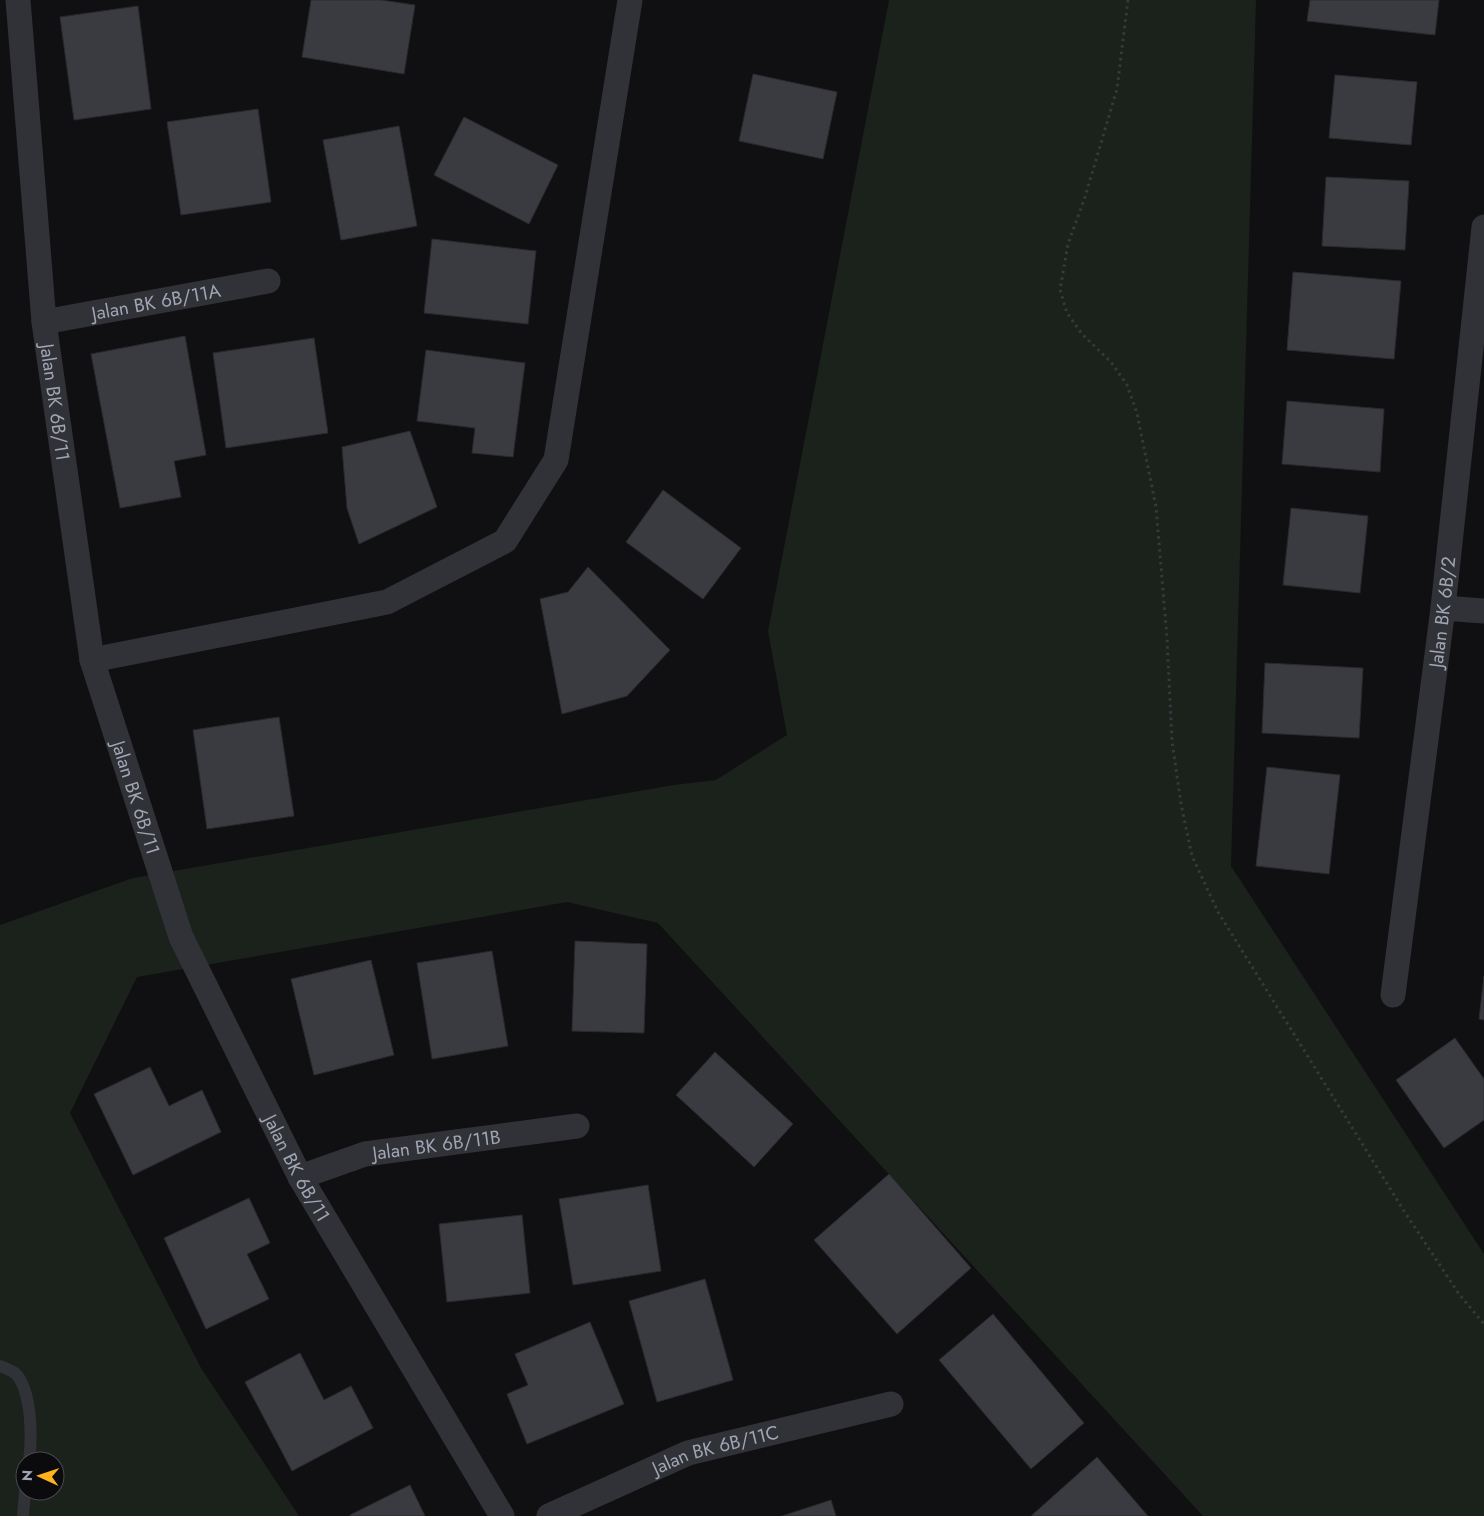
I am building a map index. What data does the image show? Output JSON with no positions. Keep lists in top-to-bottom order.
{
  "streets": {
    "street": [
      "Jalan BK 6B/11A",
      "Jalan BK 6B/11",
      "Jalan BK 6B/2",
      "Jalan BK 6B/11B",
      "Jalan BK 6B/11C"
    ]
  },
  "crossings": [
    ["Jalan BK 6B/11A", "Jalan BK 6B/11"],
    ["Jalan BK 6B/11", "Jalan BK 6B/11B"]
  ],
  "north": "left"
}
